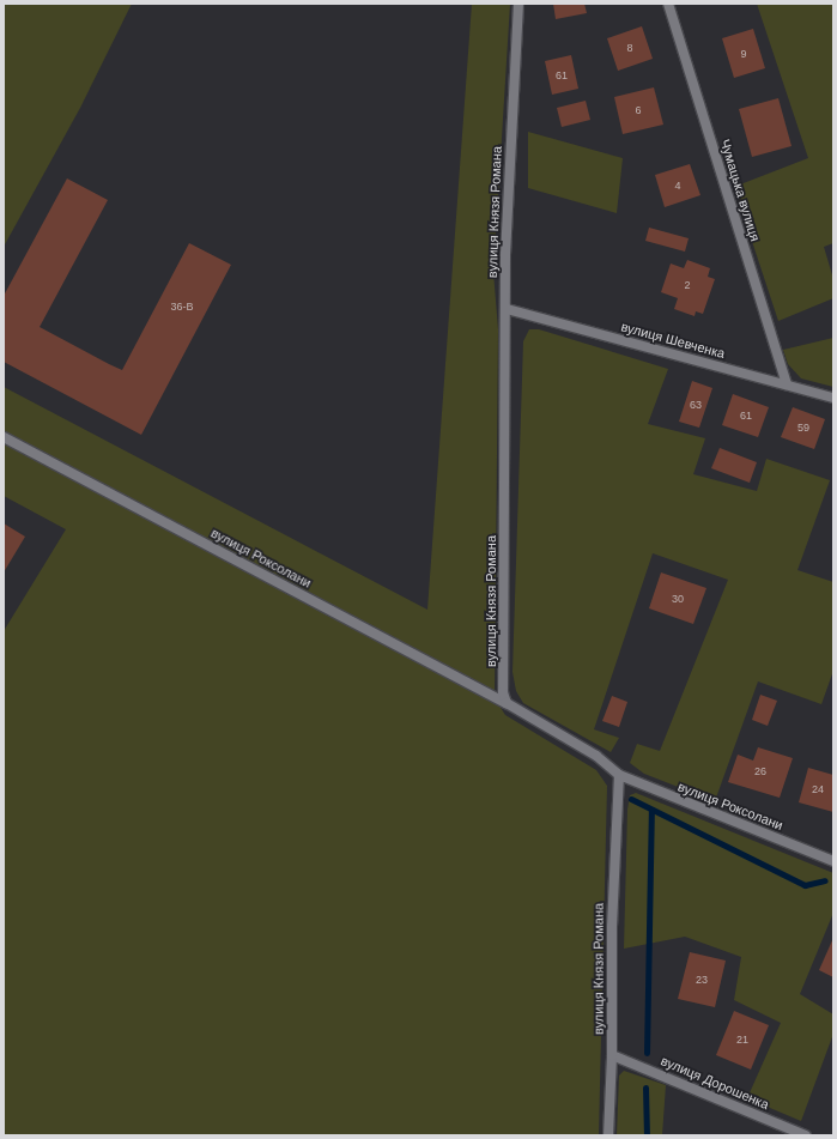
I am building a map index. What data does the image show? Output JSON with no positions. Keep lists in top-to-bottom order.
{
  "streets": {
    "street": [
      "Чумацька вулиця",
      "вулиця Князя Романа",
      "вулиця Шевченка",
      "вулиця Роксолани",
      "вулиця Дорошенка"
    ]
  },
  "crossings": [
    ["Чумацька вулиця", "вулиця Шевченка"],
    ["вулиця Князя Романа", "вулиця Шевченка"],
    ["вулиця Князя Романа", "вулиця Роксолани"],
    ["вулиця Князя Романа", "вулиця Дорошенка"]
  ],
  "house_numbers": [
    "8",
    "9",
    "61",
    "6",
    "4",
    "2",
    "36-В",
    "63",
    "61",
    "59",
    "30",
    "26",
    "24",
    "23",
    "21"
  ]
}
